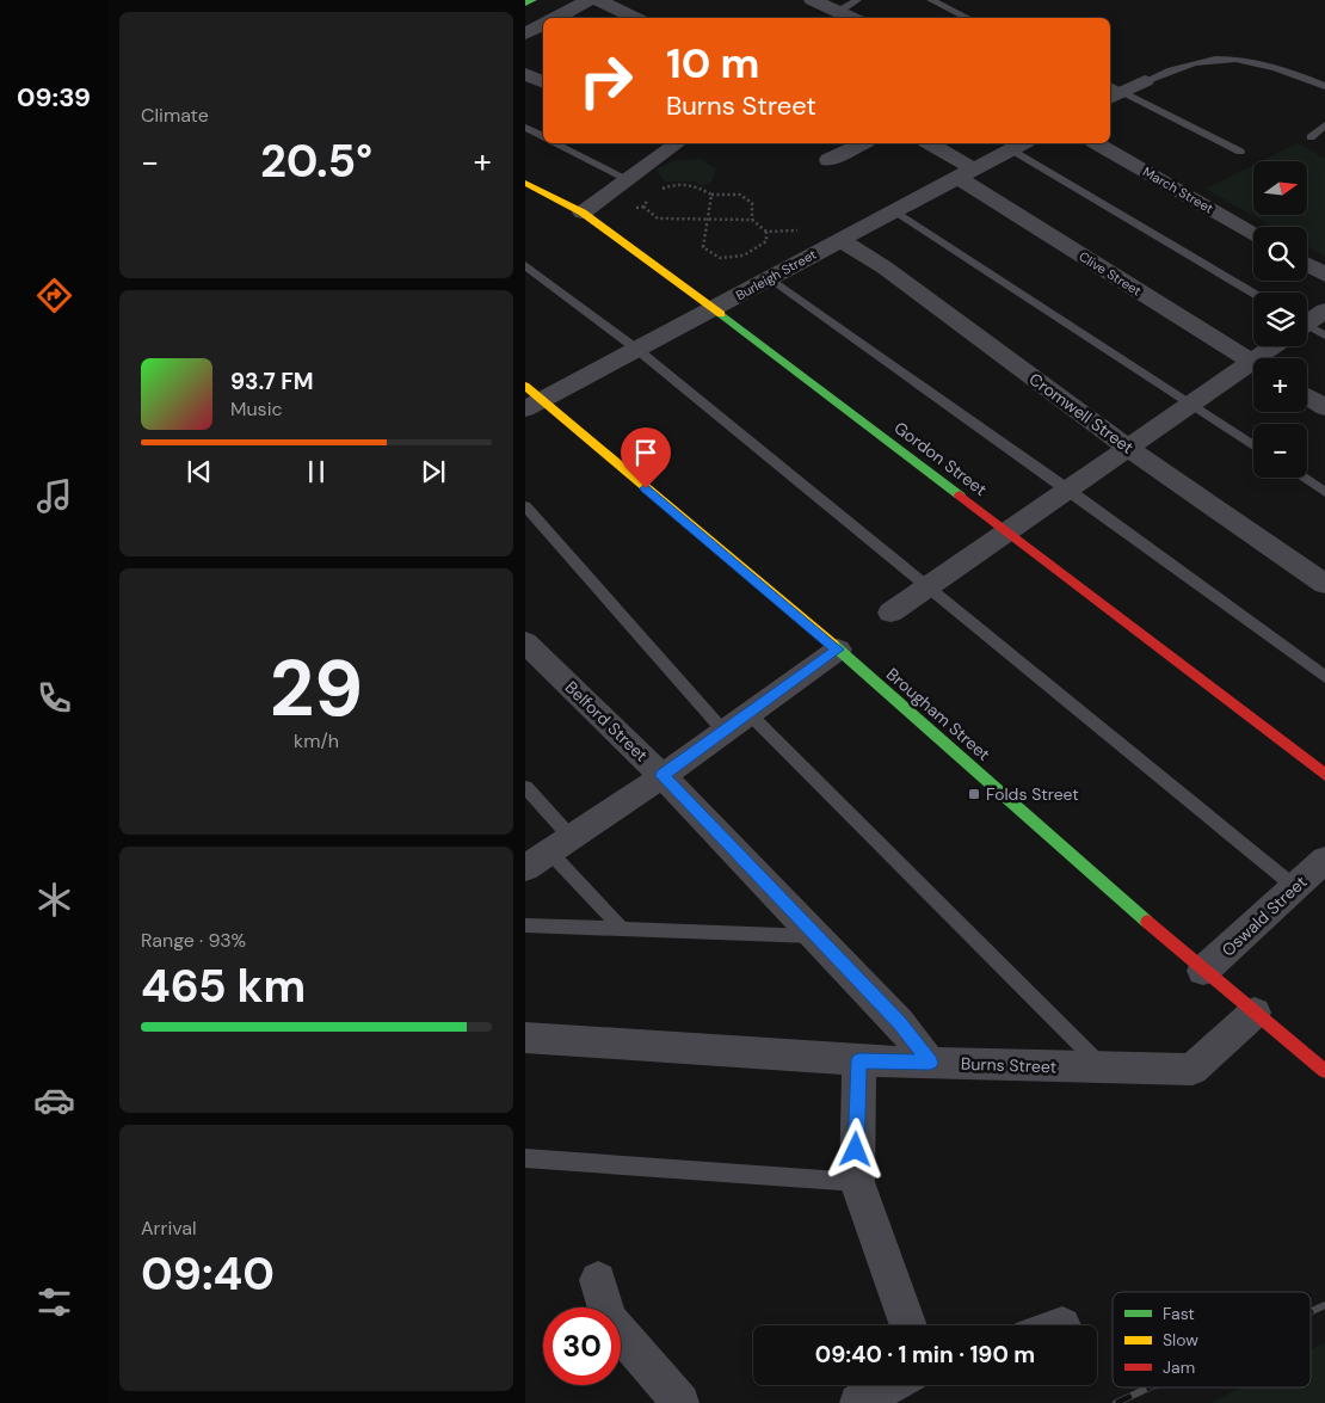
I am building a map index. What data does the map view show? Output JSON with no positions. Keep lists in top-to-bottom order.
{
  "streets": {
    "street": [
      "March Street",
      "Clive Street",
      "Burleigh Street",
      "Cromwell Street",
      "Gordon Street",
      "Brougham Street",
      "Belford Street",
      "Oswald Street",
      "Burns Street"
    ]
  },
  "crossings": [
    ["Clive Street", "Burleigh Street"],
    ["Burleigh Street", "Cromwell Street"],
    ["Burleigh Street", "Gordon Street"],
    ["Burleigh Street", "Brougham Street"],
    ["Brougham Street", "Oswald Street"],
    ["Brougham Street", "Burns Street"],
    ["Belford Street", "Burns Street"]
  ],
  "places": {
    "transit": ["Folds Street"]
  },
  "legend": ["Fast", "Slow", "Jam"],
  "north": "right",
  "page": {
    "tabs": "09:39",
    "tile": [
      "Climate",
      ["29", "km/h"],
      ["Range · 93%", "465 km"],
      ["Arrival", "09:40"]
    ],
    "turn": ["10 m", "Burns Street"],
    "heat": ["−", "20.5°", "+"],
    "map_buttons": ["+", "−"],
    "song": ["93.7 FM", "Music"],
    "limit": "30",
    "trip": "09:40 · 1 min · 190 m"
  }
}
